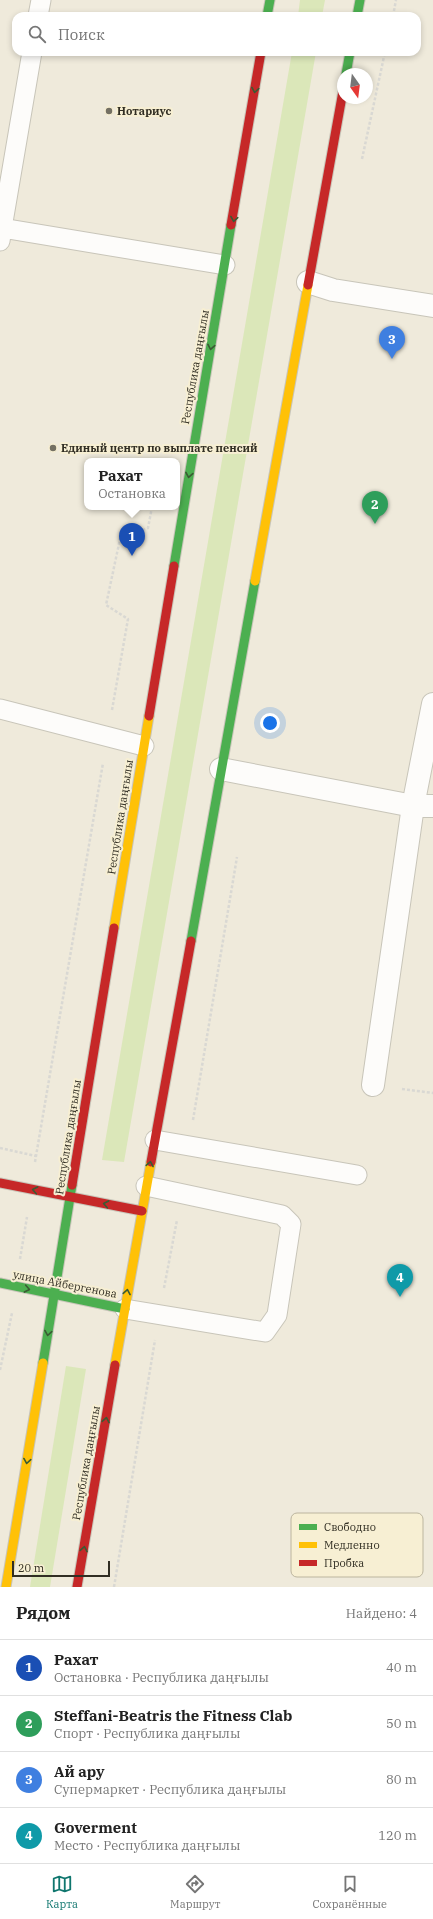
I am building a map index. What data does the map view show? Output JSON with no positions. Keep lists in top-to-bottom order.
{
  "streets": {
    "main road": ["Республика даңғылы", "улица Айбергенова"]
  },
  "crossings": [
    ["Республика даңғылы", "улица Айбергенова"]
  ],
  "one_way": ["улица Айбергенова"],
  "places": ["Нотариус", "Единый центр по выплате пенсий"],
  "legend": ["Свободно", "Медленно", "Пробка"],
  "scale_bar": "20 m",
  "north": "bottom",
  "page": {
    "search": "Поиск",
    "pins": [
      "3",
      "2",
      "1",
      "4"
    ],
    "popup": ["Рахат", "Остановка"],
    "scale": "20 m",
    "heading": ["Рядом", "Найдено: 4"],
    "list": [
      {
        "mark": "1",
        "name": "Рахат",
        "note": "Остановка · Республика даңғылы",
        "value": "40 m"
      },
      {
        "mark": "2",
        "name": "Steffani-Beatris the Fitness Clab",
        "note": "Спорт · Республика даңғылы",
        "value": "50 m"
      },
      {
        "mark": "3",
        "name": "Ай ару",
        "note": "Супермаркет · Республика даңғылы",
        "value": "80 m"
      },
      {
        "mark": "4",
        "name": "Goverment",
        "note": "Место · Республика даңғылы",
        "value": "120 m"
      }
    ],
    "nav": ["Карта", "Маршрут", "Сохранённые"]
  }
}
